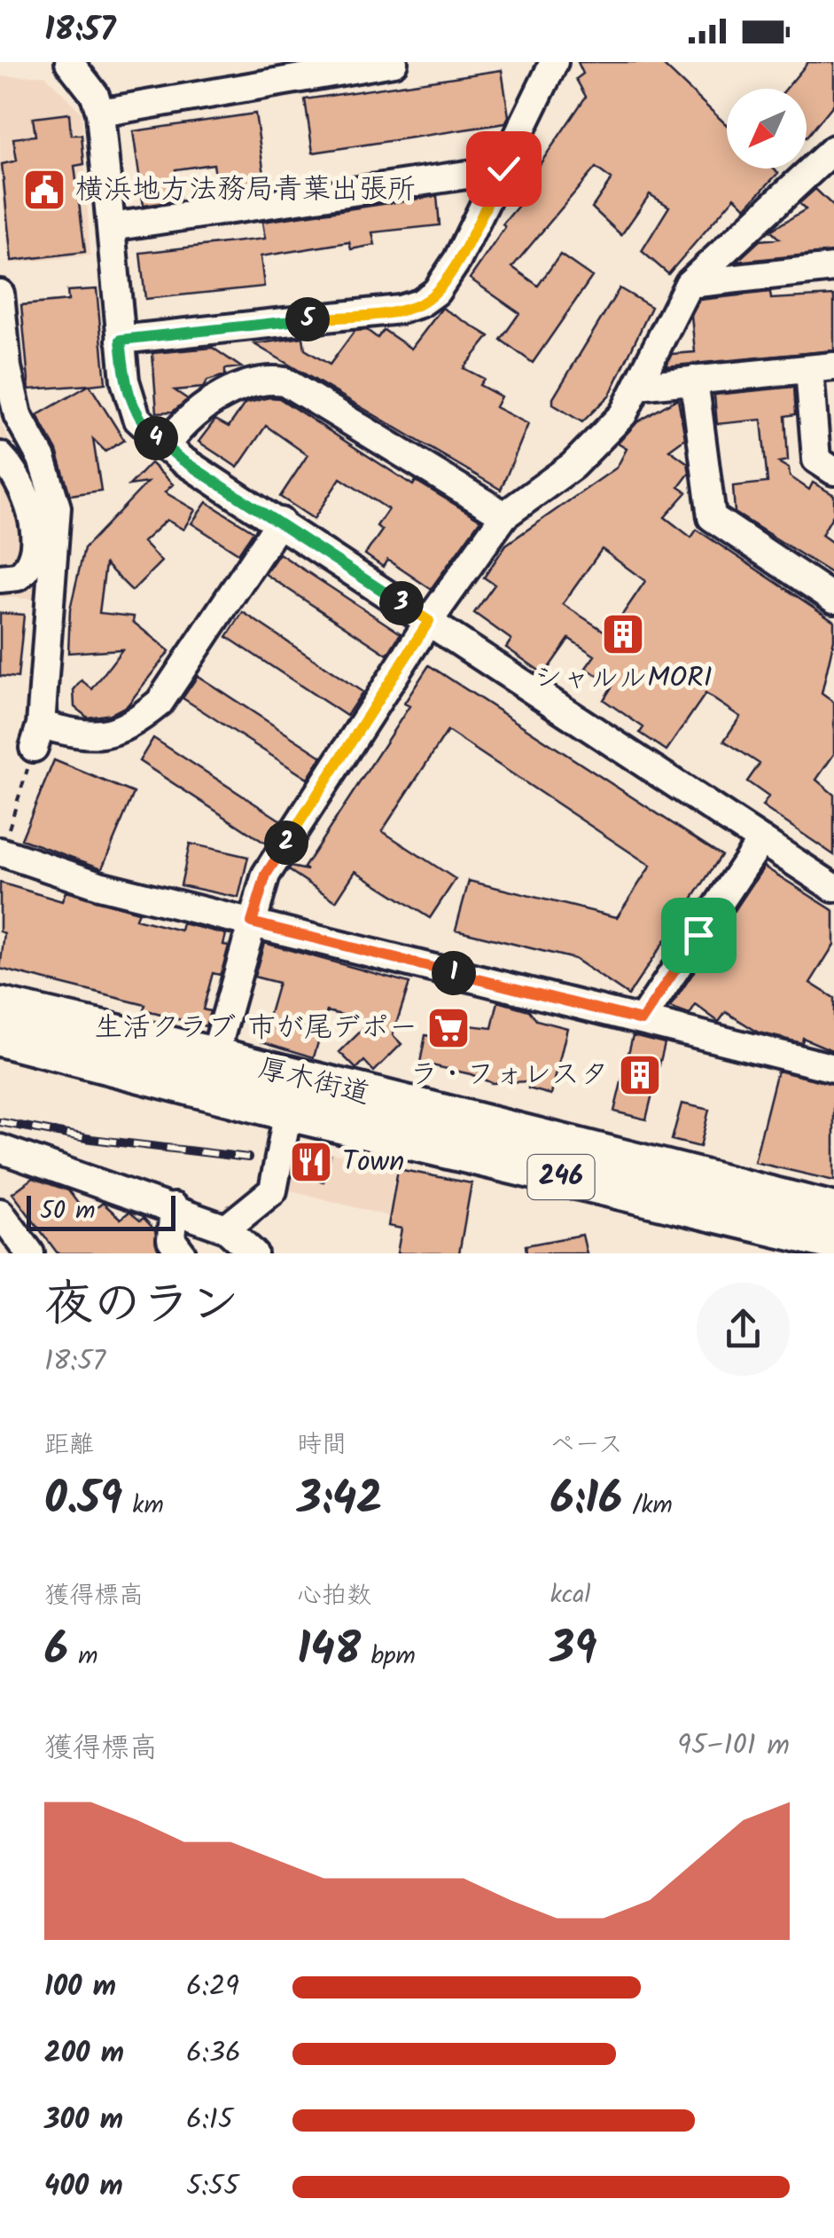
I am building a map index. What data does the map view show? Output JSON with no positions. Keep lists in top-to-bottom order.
{
  "streets": {
    "highway": ["厚木街道", "246"]
  },
  "places": {
    "public building": ["横浜地方法務局青葉出張所"],
    "building": ["シャルルMORI", "ラ・フォレスタ"],
    "supermarket": ["生活クラブ 市が尾デポー"],
    "restaurant": ["Town"]
  },
  "scale_bar": "50 m",
  "north": "bottom left",
  "page": {
    "status": "18:57",
    "pins": [
      "5",
      "4",
      "3",
      "2",
      "1"
    ],
    "scale": "50 m",
    "heading": ["夜のラン", "18:57"],
    "stats": [
      ["距離", "0.59 km"],
      ["時間", "3:42"],
      ["ペース", "6:16 /km"],
      ["獲得標高", "6 m"],
      ["心拍数", "148 bpm"],
      ["kcal", "39"]
    ],
    "chart": ["獲得標高", "95–101 m"],
    "list": [
      {
        "name": "100 m",
        "note": "6:29"
      },
      {
        "name": "200 m",
        "note": "6:36"
      },
      {
        "name": "300 m",
        "note": "6:15"
      },
      {
        "name": "400 m",
        "note": "5:55"
      }
    ]
  }
}
